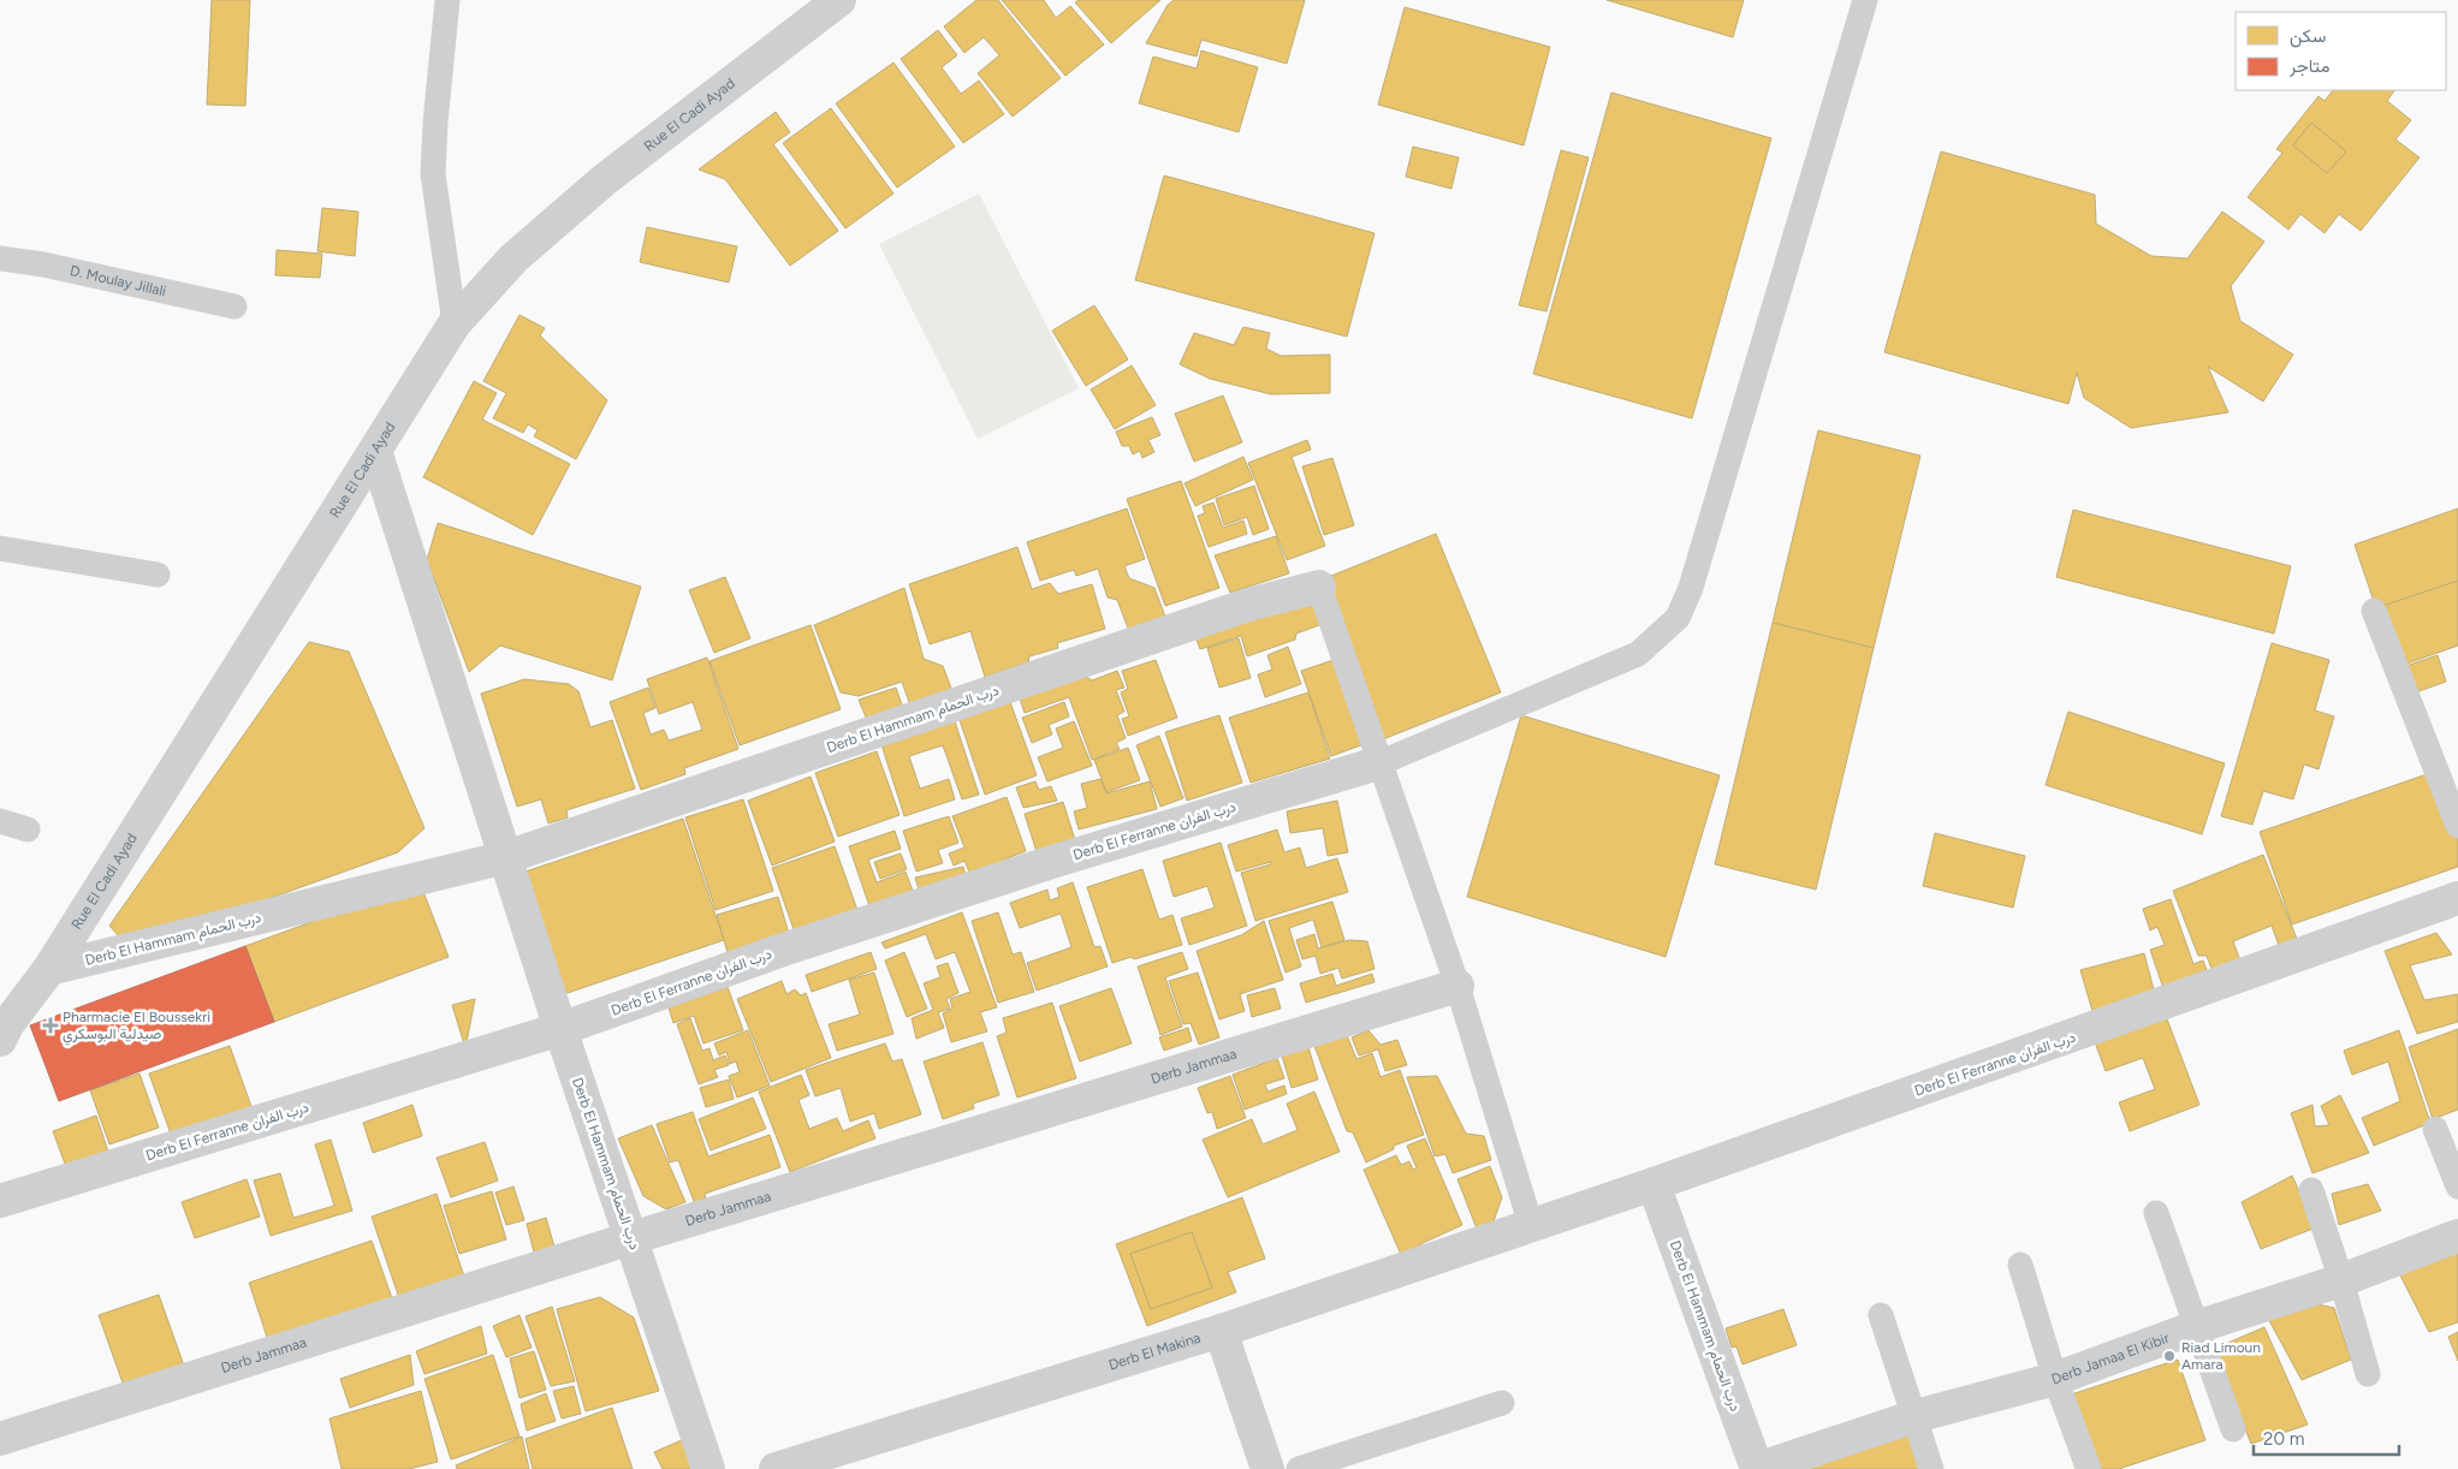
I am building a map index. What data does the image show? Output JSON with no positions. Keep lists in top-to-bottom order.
{
  "streets": {
    "street": [
      "Rue El Cadi Ayad",
      "Derb El Hammam درب الحمام",
      "Derb El Ferranne درب الفران",
      "Derb Jammaa",
      "Derb El Makina",
      "Derb Jamaa El Kibir"
    ],
    "lane": ["D. Moulay Jillali"]
  },
  "crossings": [
    ["Rue El Cadi Ayad", "Derb El Hammam درب الحمام"],
    ["Derb El Hammam درب الحمام", "Derb El Ferranne درب الفران"],
    ["Derb El Hammam درب الحمام", "Derb Jammaa"],
    ["Derb El Hammam درب الحمام", "Derb Jamaa El Kibir"],
    ["Derb El Ferranne درب الفران", "Derb El Makina"]
  ],
  "places": {
    "health": ["Pharmacie El Boussekri صيدلية البوسكري"],
    "other": ["Riad Limoun Amara"]
  },
  "legend": ["سكن", "متاجر"],
  "scale_bar": "20 m"
}
